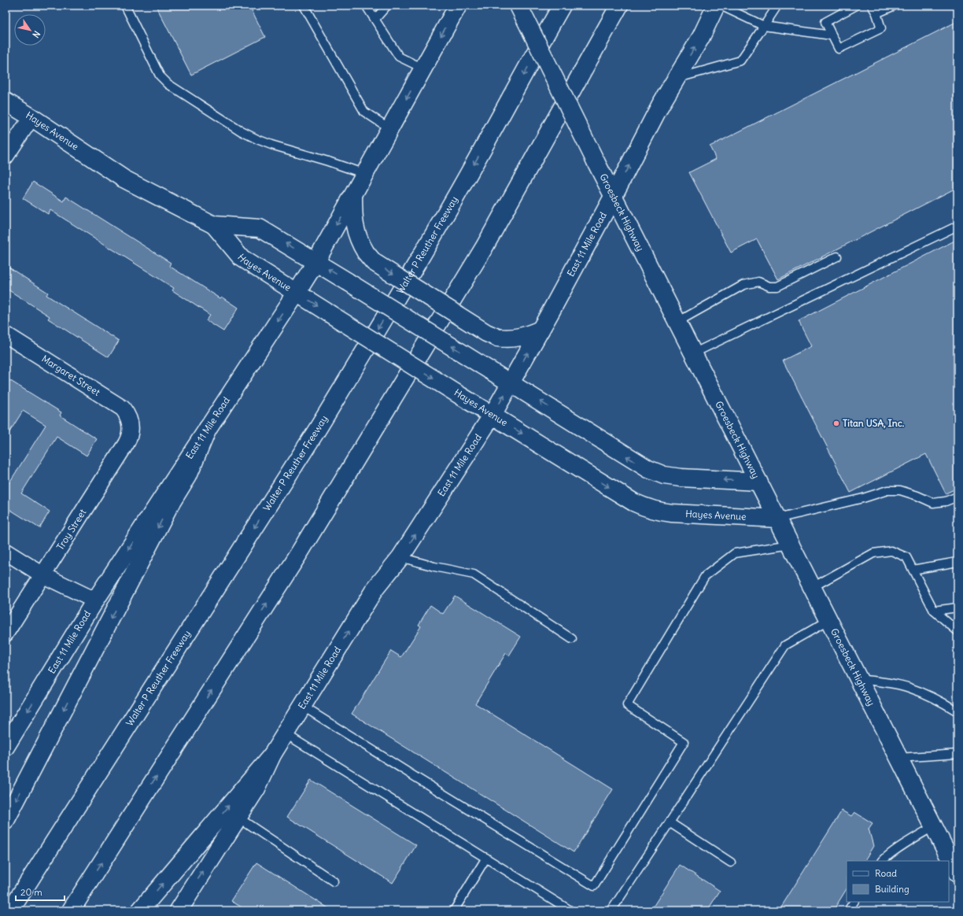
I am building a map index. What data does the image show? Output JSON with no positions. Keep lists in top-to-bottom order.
{
  "streets": {
    "main road": [
      "Hayes Avenue",
      "Groesbeck Highway",
      "East 11 Mile Road",
      "Walter P Reuther Freeway"
    ],
    "street": ["Margaret Street", "Troy Street"]
  },
  "crossings": [
    ["Hayes Avenue", "Groesbeck Highway"],
    ["Hayes Avenue", "East 11 Mile Road"],
    ["Groesbeck Highway", "East 11 Mile Road"],
    ["Margaret Street", "Troy Street"]
  ],
  "places": ["Titan USA, Inc."],
  "legend": ["Road", "Building"],
  "scale_bar": "20 m",
  "north": "bottom right"
}
